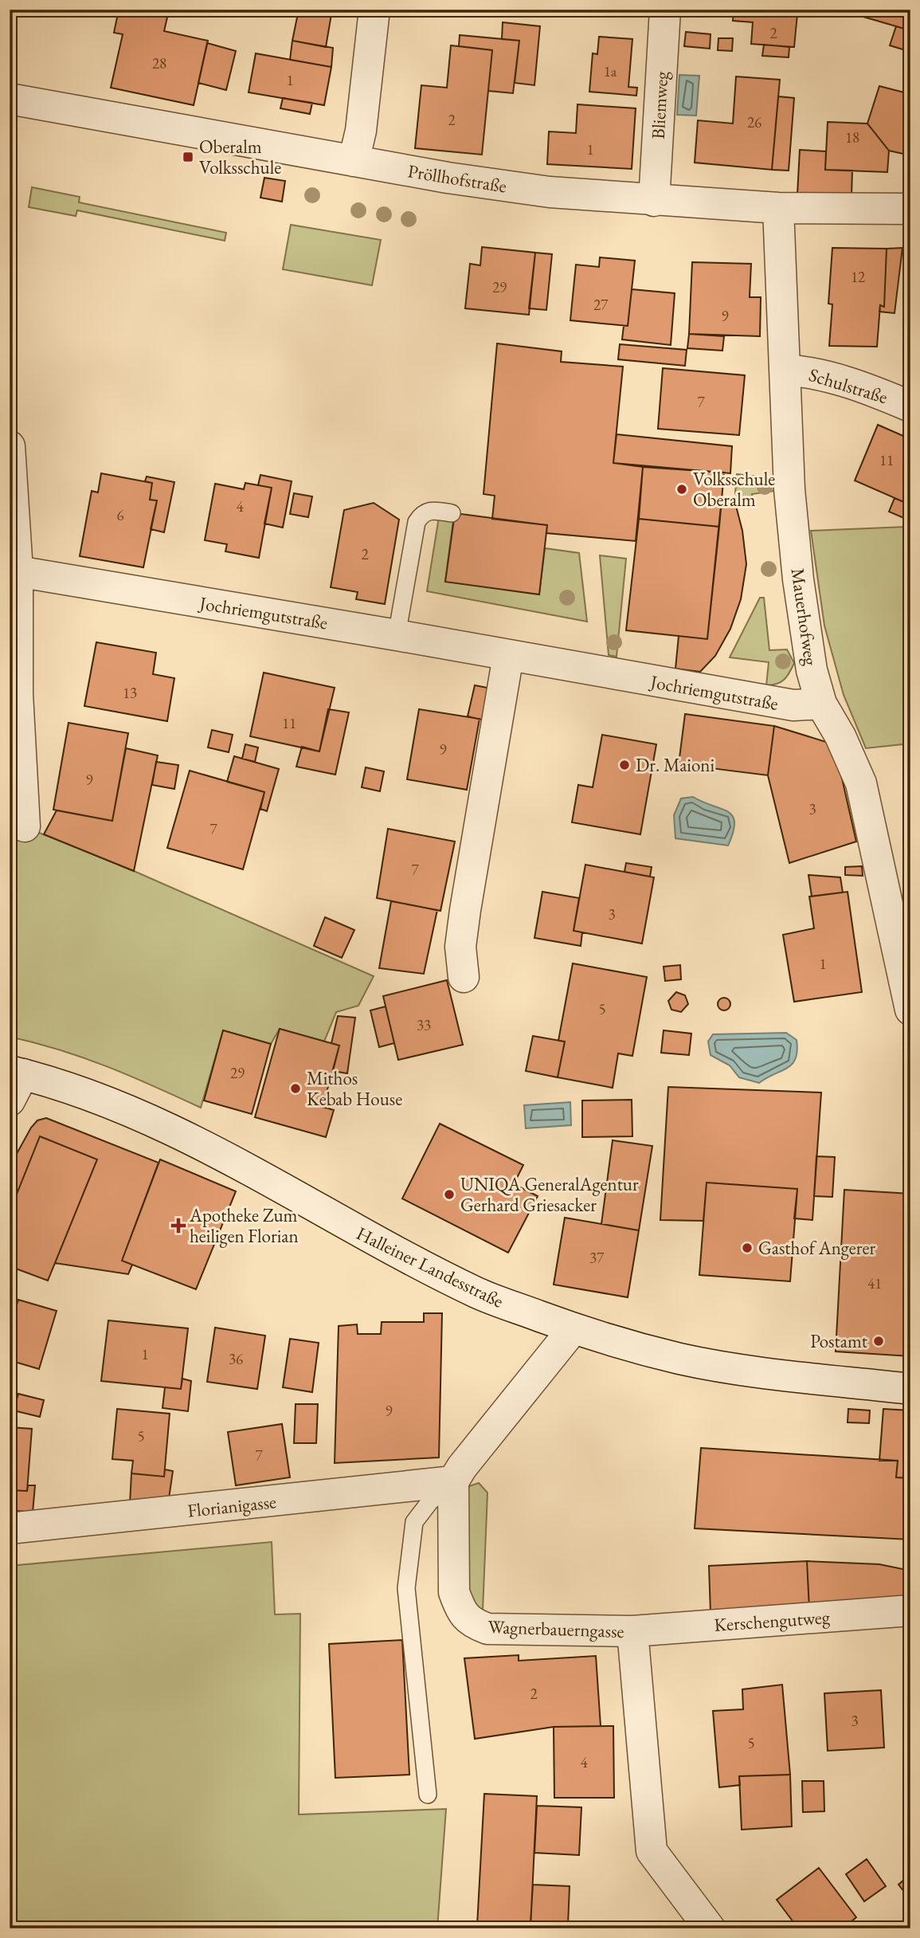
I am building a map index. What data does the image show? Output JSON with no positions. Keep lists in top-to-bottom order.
{
  "streets": {
    "street": [
      "Bliemweg",
      "Pröllhofstraße",
      "Schulstraße",
      "Jochriemgutstraße",
      "Mauerhofweg",
      "Halleiner Landesstraße",
      "Florianigasse",
      "Kerschengutweg",
      "Wagnerbauerngasse"
    ]
  },
  "crossings": [
    ["Bliemweg", "Pröllhofstraße"],
    ["Pröllhofstraße", "Mauerhofweg"],
    ["Schulstraße", "Mauerhofweg"],
    ["Jochriemgutstraße", "Mauerhofweg"],
    ["Florianigasse", "Wagnerbauerngasse"],
    ["Kerschengutweg", "Wagnerbauerngasse"]
  ],
  "places": {
    "transit": ["Oberalm Volksschule"],
    "other": [
      "Volksschule Oberalm",
      "Dr. Maioni",
      "Mithos Kebab House",
      "UNIQA GeneralAgentur Gerhard Griesacker",
      "Gasthof Angerer",
      "Postamt"
    ],
    "health": ["Apotheke Zum heiligen Florian"]
  },
  "house_numbers": [
    "2",
    "28",
    "1a",
    "1",
    "2",
    "26",
    "18",
    "1",
    "12",
    "29",
    "27",
    "9",
    "7",
    "11",
    "4",
    "6",
    "2",
    "13",
    "11",
    "9",
    "9",
    "3",
    "7",
    "7",
    "3",
    "1",
    "5",
    "33",
    "29",
    "37",
    "41",
    "1",
    "36",
    "9",
    "5",
    "7",
    "2",
    "3",
    "5",
    "4"
  ]
}
